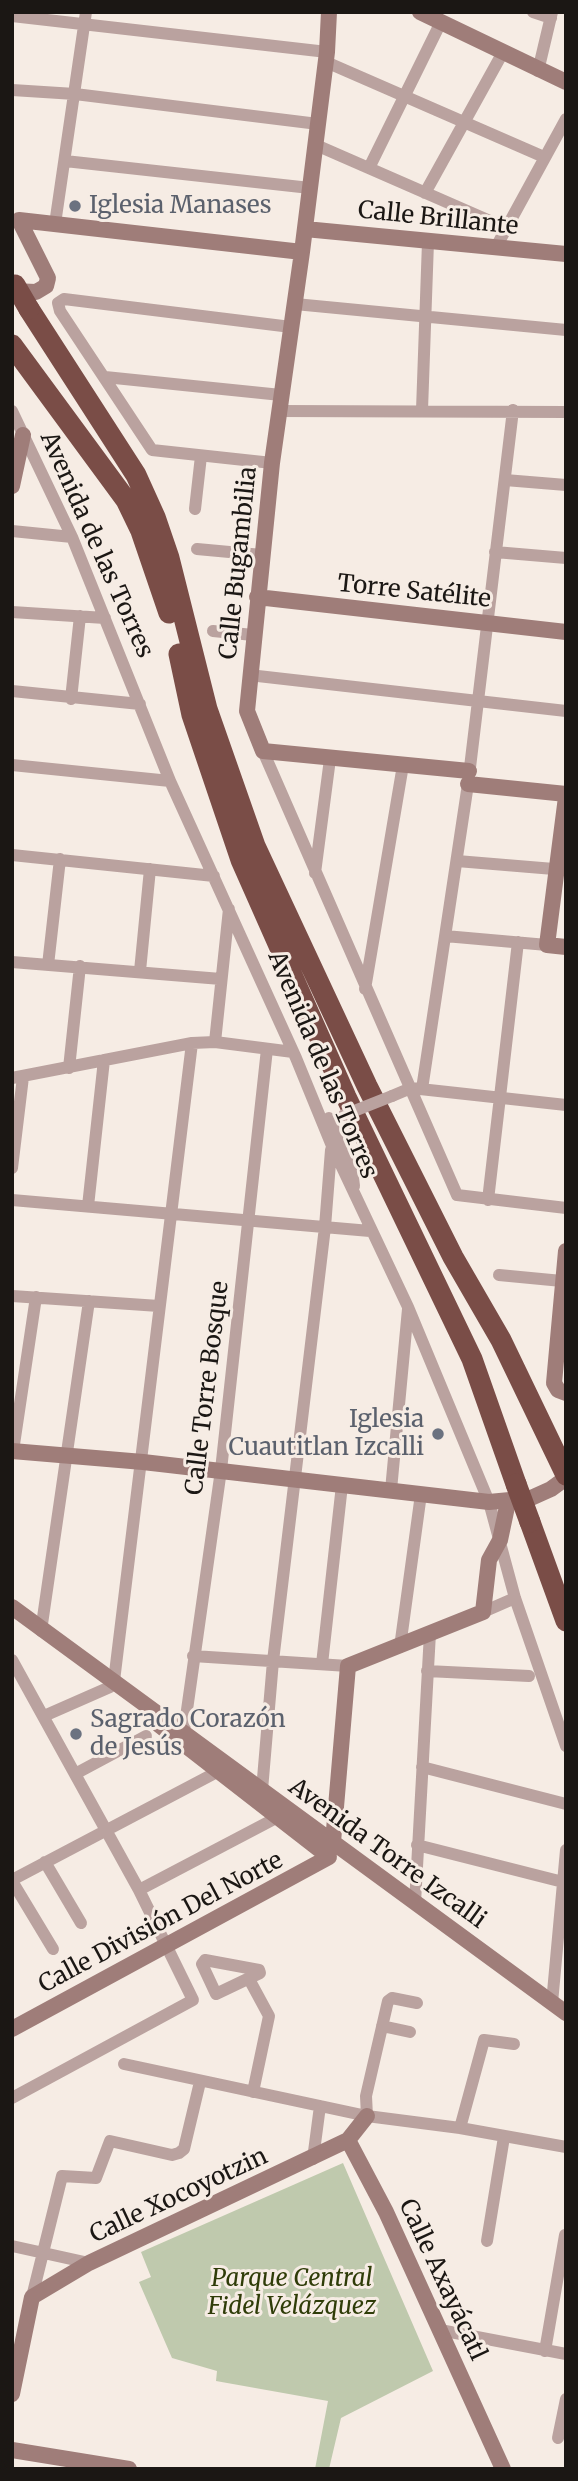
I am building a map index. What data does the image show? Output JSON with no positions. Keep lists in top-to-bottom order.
{
  "streets": {
    "street": [
      "Calle Brillante",
      "Avenida de las Torres",
      "Calle Bugambilia",
      "Torre Satélite",
      "Calle Torre Bosque",
      "Avenida Torre Izcalli",
      "Calle División Del Norte",
      "Calle Xocoyotzin",
      "Calle Axayácatl"
    ]
  },
  "crossings": [
    ["Calle Brillante", "Calle Bugambilia"],
    ["Calle Bugambilia", "Torre Satélite"],
    ["Calle Torre Bosque", "Avenida Torre Izcalli"],
    ["Avenida Torre Izcalli", "Calle División Del Norte"],
    ["Calle Xocoyotzin", "Calle Axayácatl"]
  ],
  "parks": ["Parque Central Fidel Velázquez"],
  "places": ["Iglesia Manases", "Iglesia Cuautitlan Izcalli", "Sagrado Corazón de Jesús"]
}
